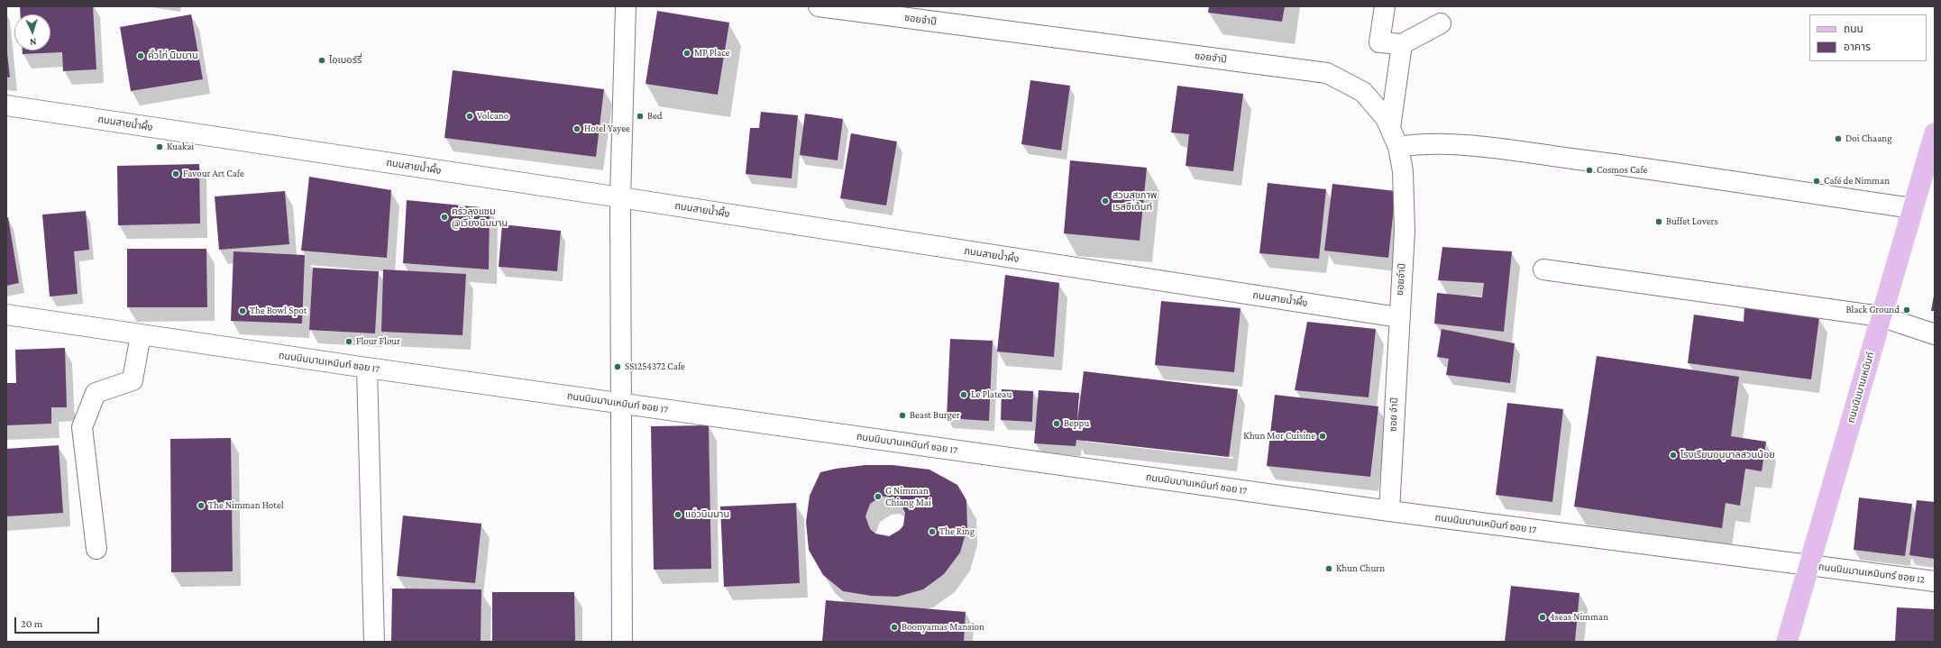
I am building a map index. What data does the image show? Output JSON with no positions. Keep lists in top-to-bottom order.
{
  "streets": {
    "main road": ["ถนนนิมมานเหมินท์"],
    "street": [
      "ซอยจำปี",
      "ถนนสายน้ำผึ้ง",
      "ถนนนิมมานเหมินท์ ซอย 17",
      "ซอย จำปี",
      "ถนนนิมมานเหมินทร์ ซอย 12"
    ]
  },
  "crossings": [
    ["ซอยจำปี", "ถนนสายน้ำผึ้ง"],
    ["ซอยจำปี", "ซอย จำปี"],
    ["ถนนสายน้ำผึ้ง", "ซอย จำปี"],
    ["ถนนนิมมานเหมินท์ ซอย 17", "ถนนนิมมานเหมินท์"],
    ["ถนนนิมมานเหมินท์ ซอย 17", "ซอย จำปี"],
    ["ถนนนิมมานเหมินท์ ซอย 17", "ถนนนิมมานเหมินทร์ ซอย 12"],
    ["ถนนนิมมานเหมินท์", "ถนนนิมมานเหมินทร์ ซอย 12"]
  ],
  "places": [
    "MP Place",
    "คั่วไก่ นิมมาน",
    "ไอเบอร์รี่",
    "Volcano",
    "Bed",
    "Hotel Yayee",
    "Doi Chaang",
    "Kuakai",
    "Cosmos Cafe",
    "Favour Art Cafe",
    "Café de Nimman",
    "สวนสุขภาพ เรสซิเด้นท์",
    "ครัวลุงแซม @เวียงนิมมาน",
    "Buffet Lovers",
    "Black Ground",
    "The Bowl Spot",
    "Flour Flour",
    "SS1254372 Cafe",
    "Le Plateau",
    "Beast Burger",
    "Beppu",
    "Khun Mor Cuisine",
    "โรงเรียนอนุบาลสวนน้อย",
    "G Nimman Chiang Mai",
    "The Nimman Hotel",
    "แอ่วนิมมาน",
    "The Ring",
    "Khun Churn",
    "4seas Nimman",
    "Boonyamas Mansion"
  ],
  "legend": ["ถนน", "อาคาร"],
  "scale_bar": "20 m",
  "north": "bottom"
}
